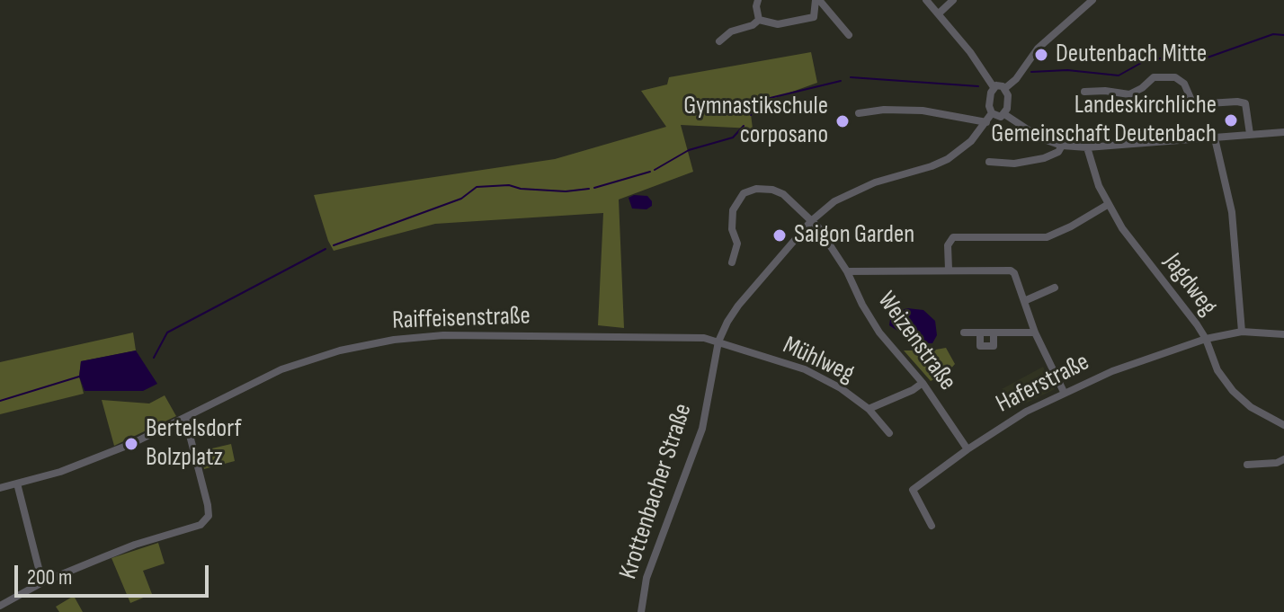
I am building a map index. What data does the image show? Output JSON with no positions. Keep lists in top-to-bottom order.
{
  "streets": {
    "street": [
      "Jagdweg",
      "Raiffeisenstraße",
      "Weizenstraße",
      "Mühlweg",
      "Haferstraße",
      "Krottenbacher Straße"
    ]
  },
  "crossings": [
    ["Jagdweg", "Haferstraße"],
    ["Raiffeisenstraße", "Mühlweg"],
    ["Raiffeisenstraße", "Krottenbacher Straße"],
    ["Weizenstraße", "Haferstraße"],
    ["Weizenstraße", "Krottenbacher Straße"],
    ["Mühlweg", "Krottenbacher Straße"]
  ],
  "places": [
    "Deutenbach Mitte",
    "Landeskirchliche Gemeinschaft Deutenbach",
    "Gymnastikschule corposano",
    "Saigon Garden",
    "Bertelsdorf Bolzplatz"
  ],
  "scale_bar": "200 m"
}
